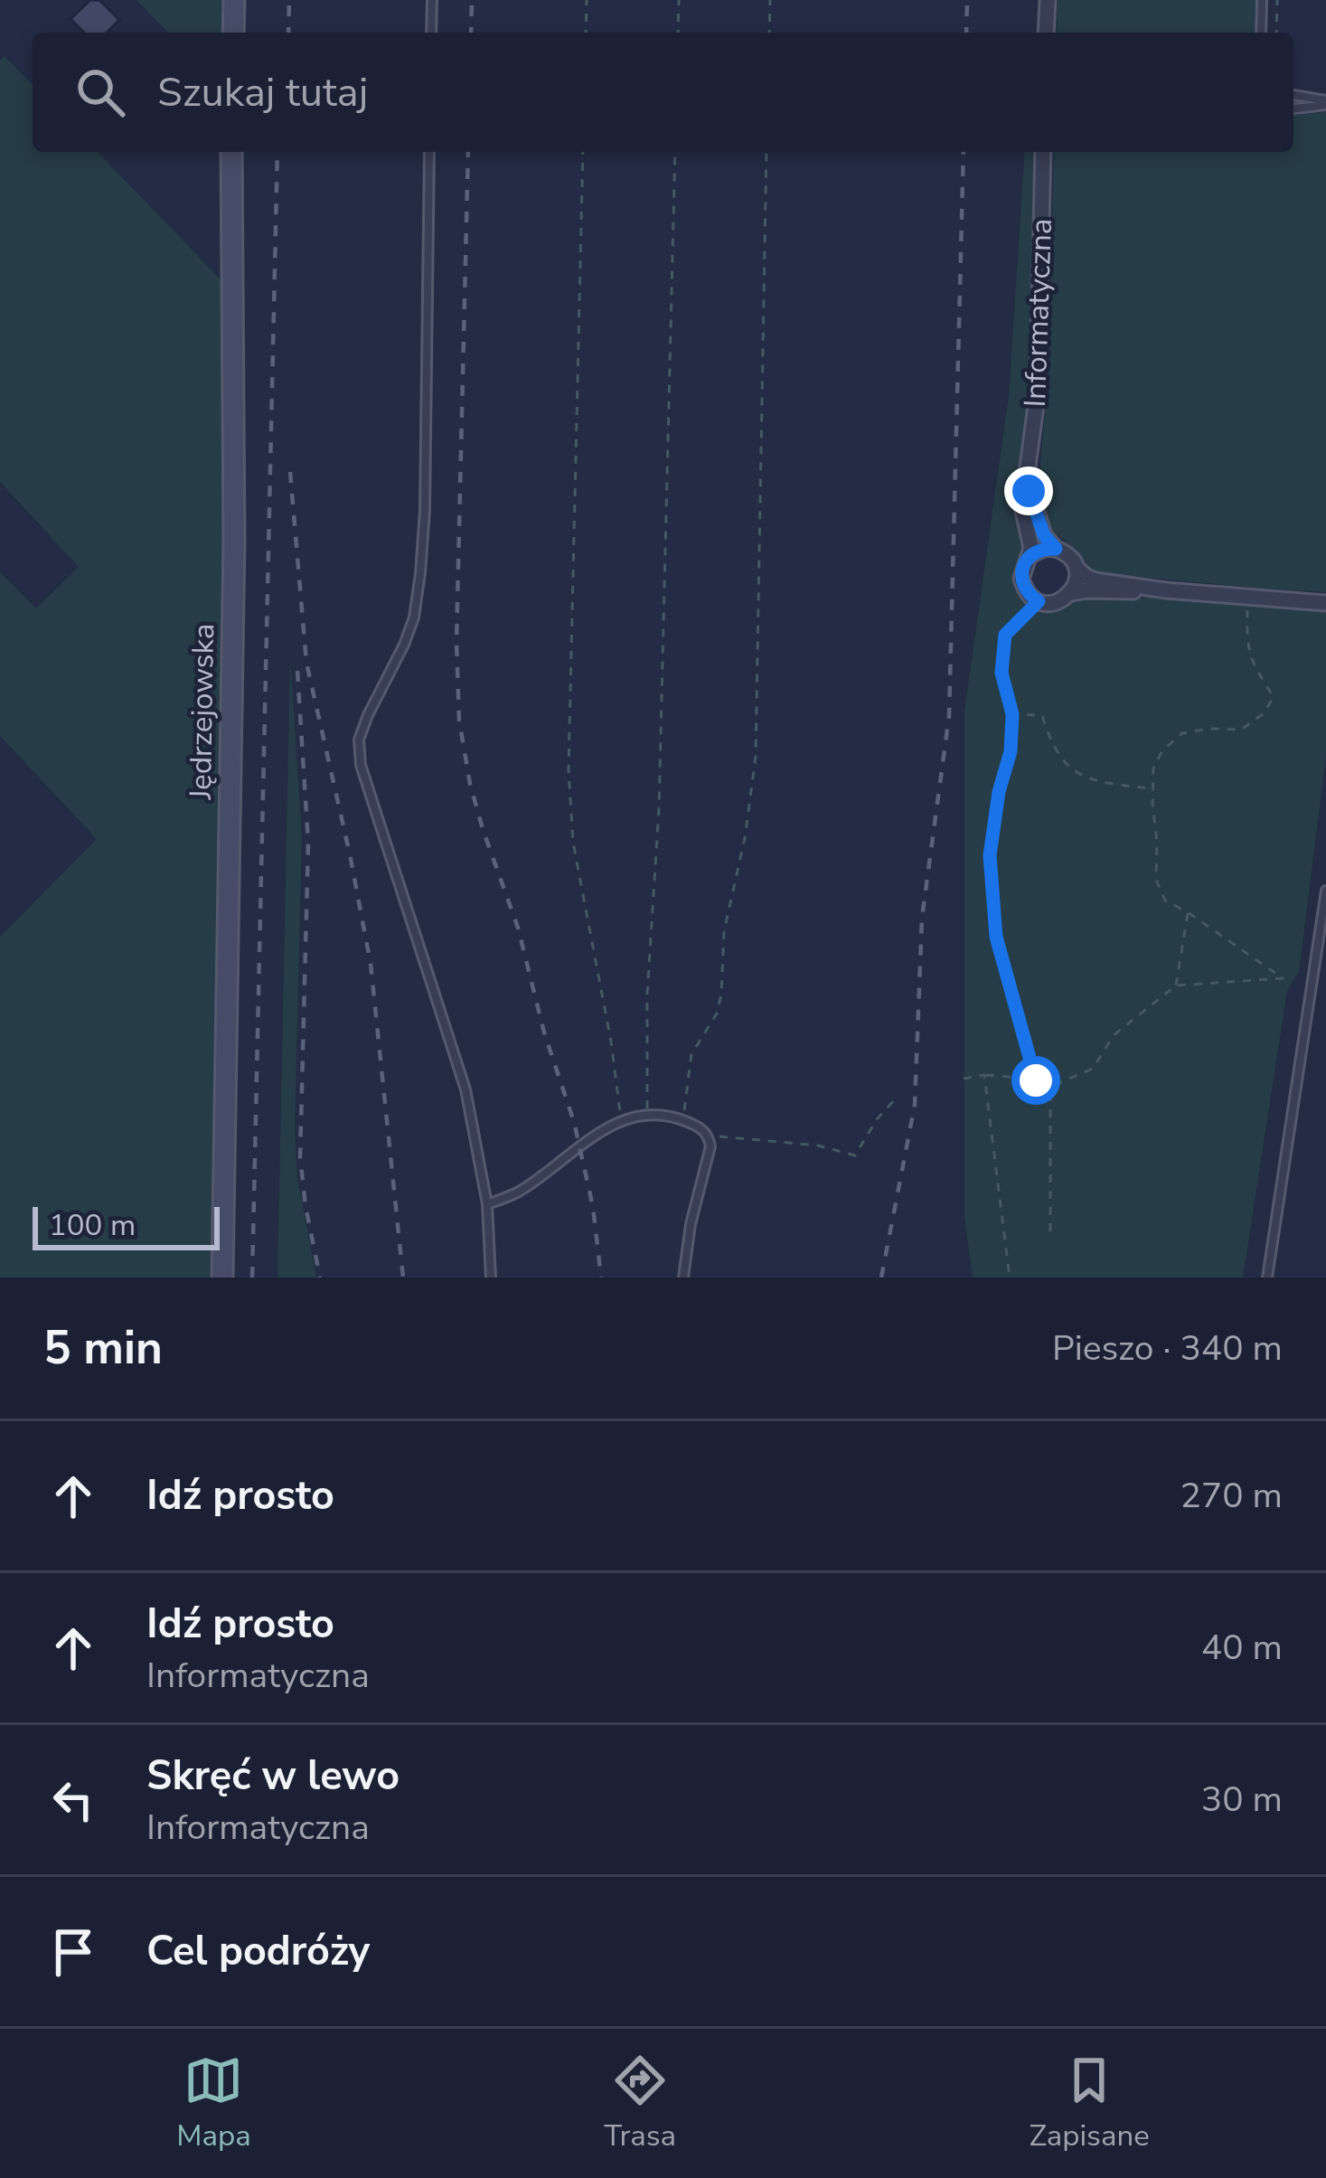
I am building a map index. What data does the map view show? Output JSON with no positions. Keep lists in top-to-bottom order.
{
  "streets": {
    "street": ["Informatyczna", "Jędrzejowska"]
  },
  "scale_bar": "100 m",
  "page": {
    "search": "Szukaj tutaj",
    "scale": "100 m",
    "heading": ["5 min", "Pieszo · 340 m"],
    "list": [
      ["Idź prosto", "270 m"],
      ["Idź prosto", "Informatyczna", "40 m"],
      ["Skręć w lewo", "Informatyczna", "30 m"],
      "Cel podróży"
    ],
    "nav": ["Mapa", "Trasa", "Zapisane"]
  }
}
